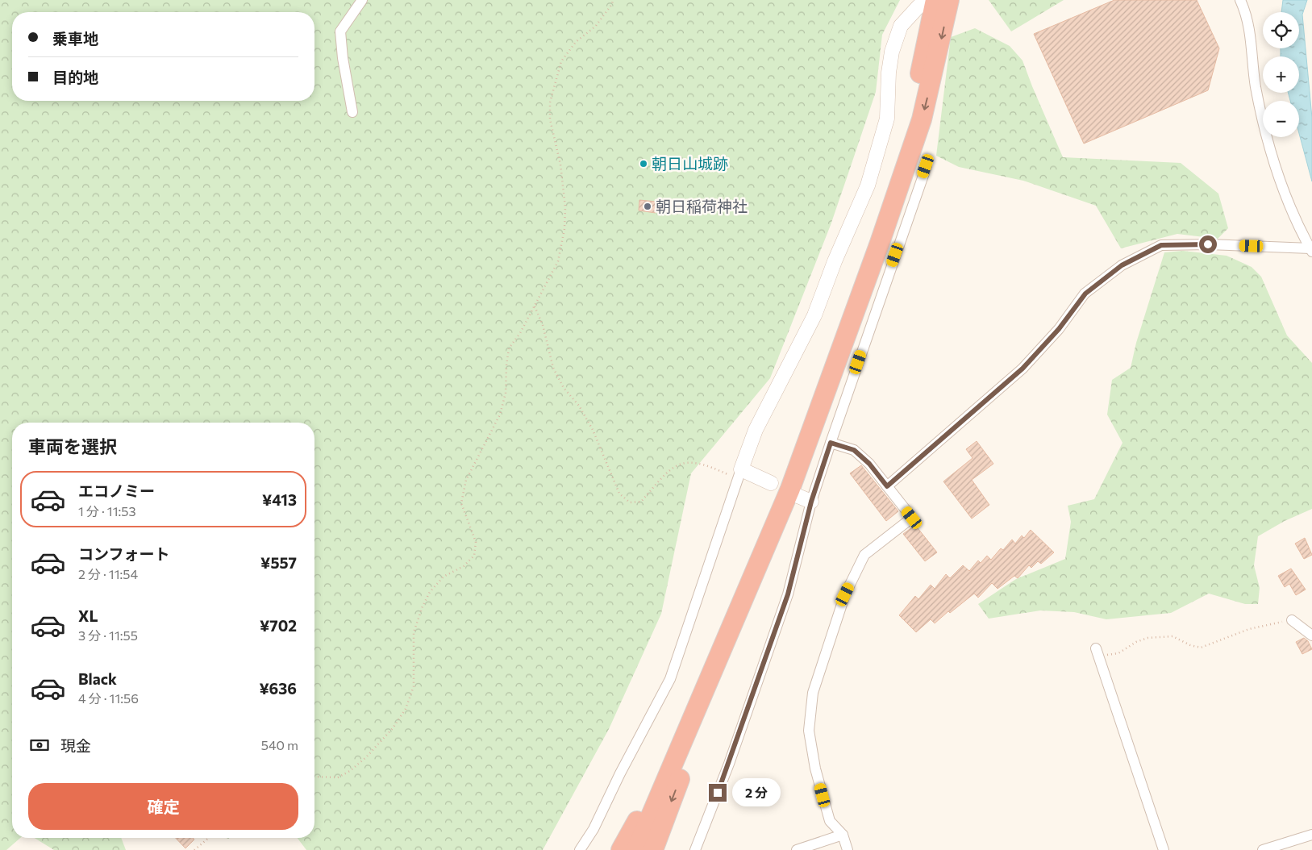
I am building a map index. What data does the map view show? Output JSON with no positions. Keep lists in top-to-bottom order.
{
  "places": ["朝日山城跡", "朝日稲荷神社"],
  "page": {
    "map_buttons": ["+", "−"],
    "banner": ["乗車地", "目的地"],
    "heading": "車両を選択",
    "list": [
      {
        "name": "エコノミー",
        "note": "1 分 · 11:53",
        "value": "¥413"
      },
      {
        "name": "コンフォート",
        "note": "2 分 · 11:54",
        "value": "¥557"
      },
      {
        "name": "XL",
        "note": "3 分 · 11:55",
        "value": "¥702"
      },
      {
        "name": "Black",
        "note": "4 分 · 11:56",
        "value": "¥636"
      }
    ],
    "pay": ["現金", "540 m"],
    "buttons": "確定",
    "bubble": "2 分"
  }
}
